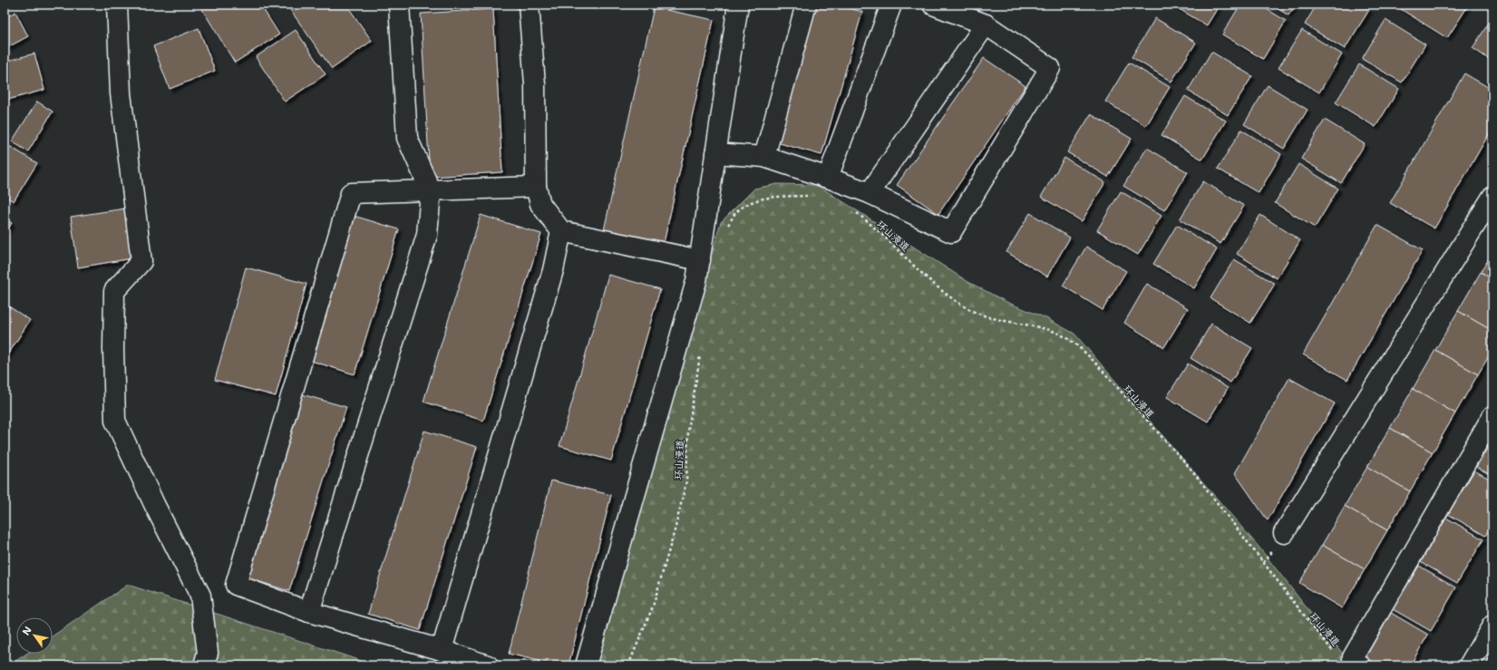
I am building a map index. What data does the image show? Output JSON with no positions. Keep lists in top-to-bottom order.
{
  "streets": {
    "path": ["环山漫道"]
  },
  "north": "top left"
}
